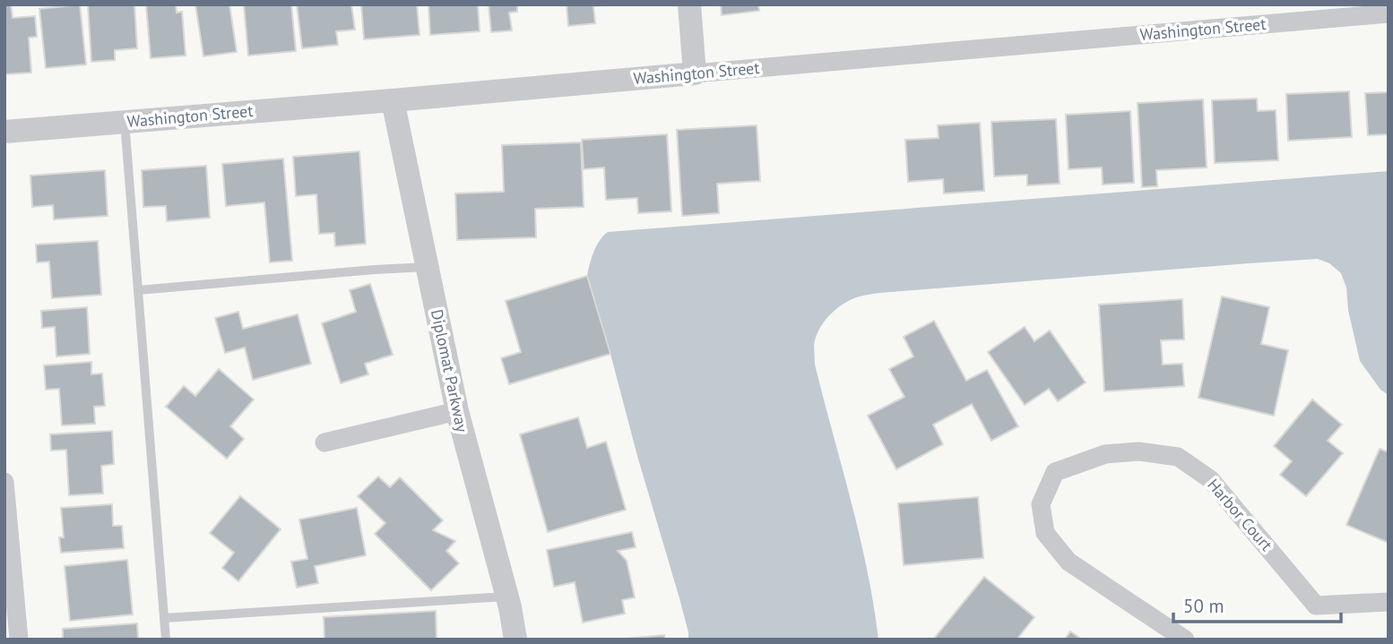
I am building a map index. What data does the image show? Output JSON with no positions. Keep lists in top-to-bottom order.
{
  "streets": {
    "street": ["Washington Street", "Diplomat Parkway", "Harbor Court"]
  },
  "crossings": [
    ["Washington Street", "Diplomat Parkway"]
  ],
  "scale_bar": "50 m"
}
